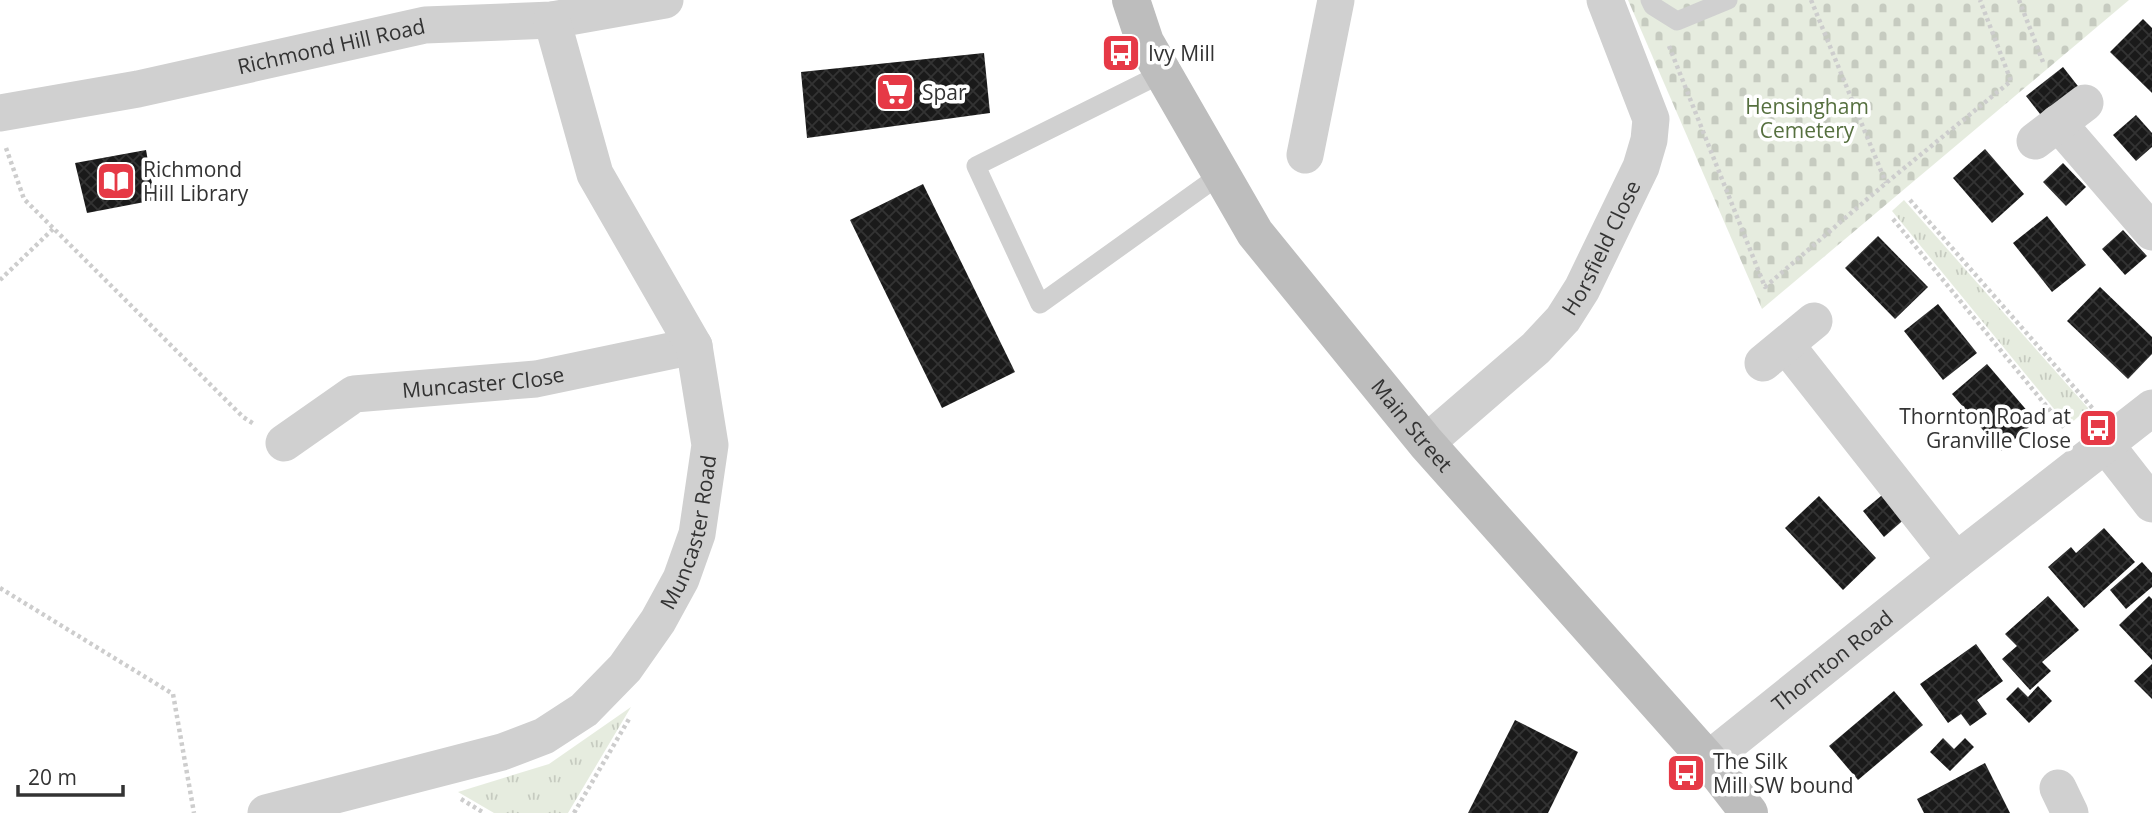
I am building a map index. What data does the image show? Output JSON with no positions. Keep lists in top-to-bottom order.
{
  "streets": {
    "main road": ["Main Street"],
    "street": [
      "Richmond Hill Road",
      "Horsfield Close",
      "Muncaster Close",
      "Muncaster Road",
      "Thornton Road"
    ]
  },
  "crossings": [
    ["Richmond Hill Road", "Muncaster Road"],
    ["Horsfield Close", "Main Street"],
    ["Muncaster Close", "Muncaster Road"],
    ["Main Street", "Thornton Road"]
  ],
  "parks": ["Hensingham Cemetery"],
  "places": {
    "bus stop": ["Ivy Mill", "Thornton Road at Granville Close", "The Silk Mill SW bound"],
    "supermarket": ["Spar"],
    "library": ["Richmond Hill Library"]
  },
  "scale_bar": "20 m"
}
